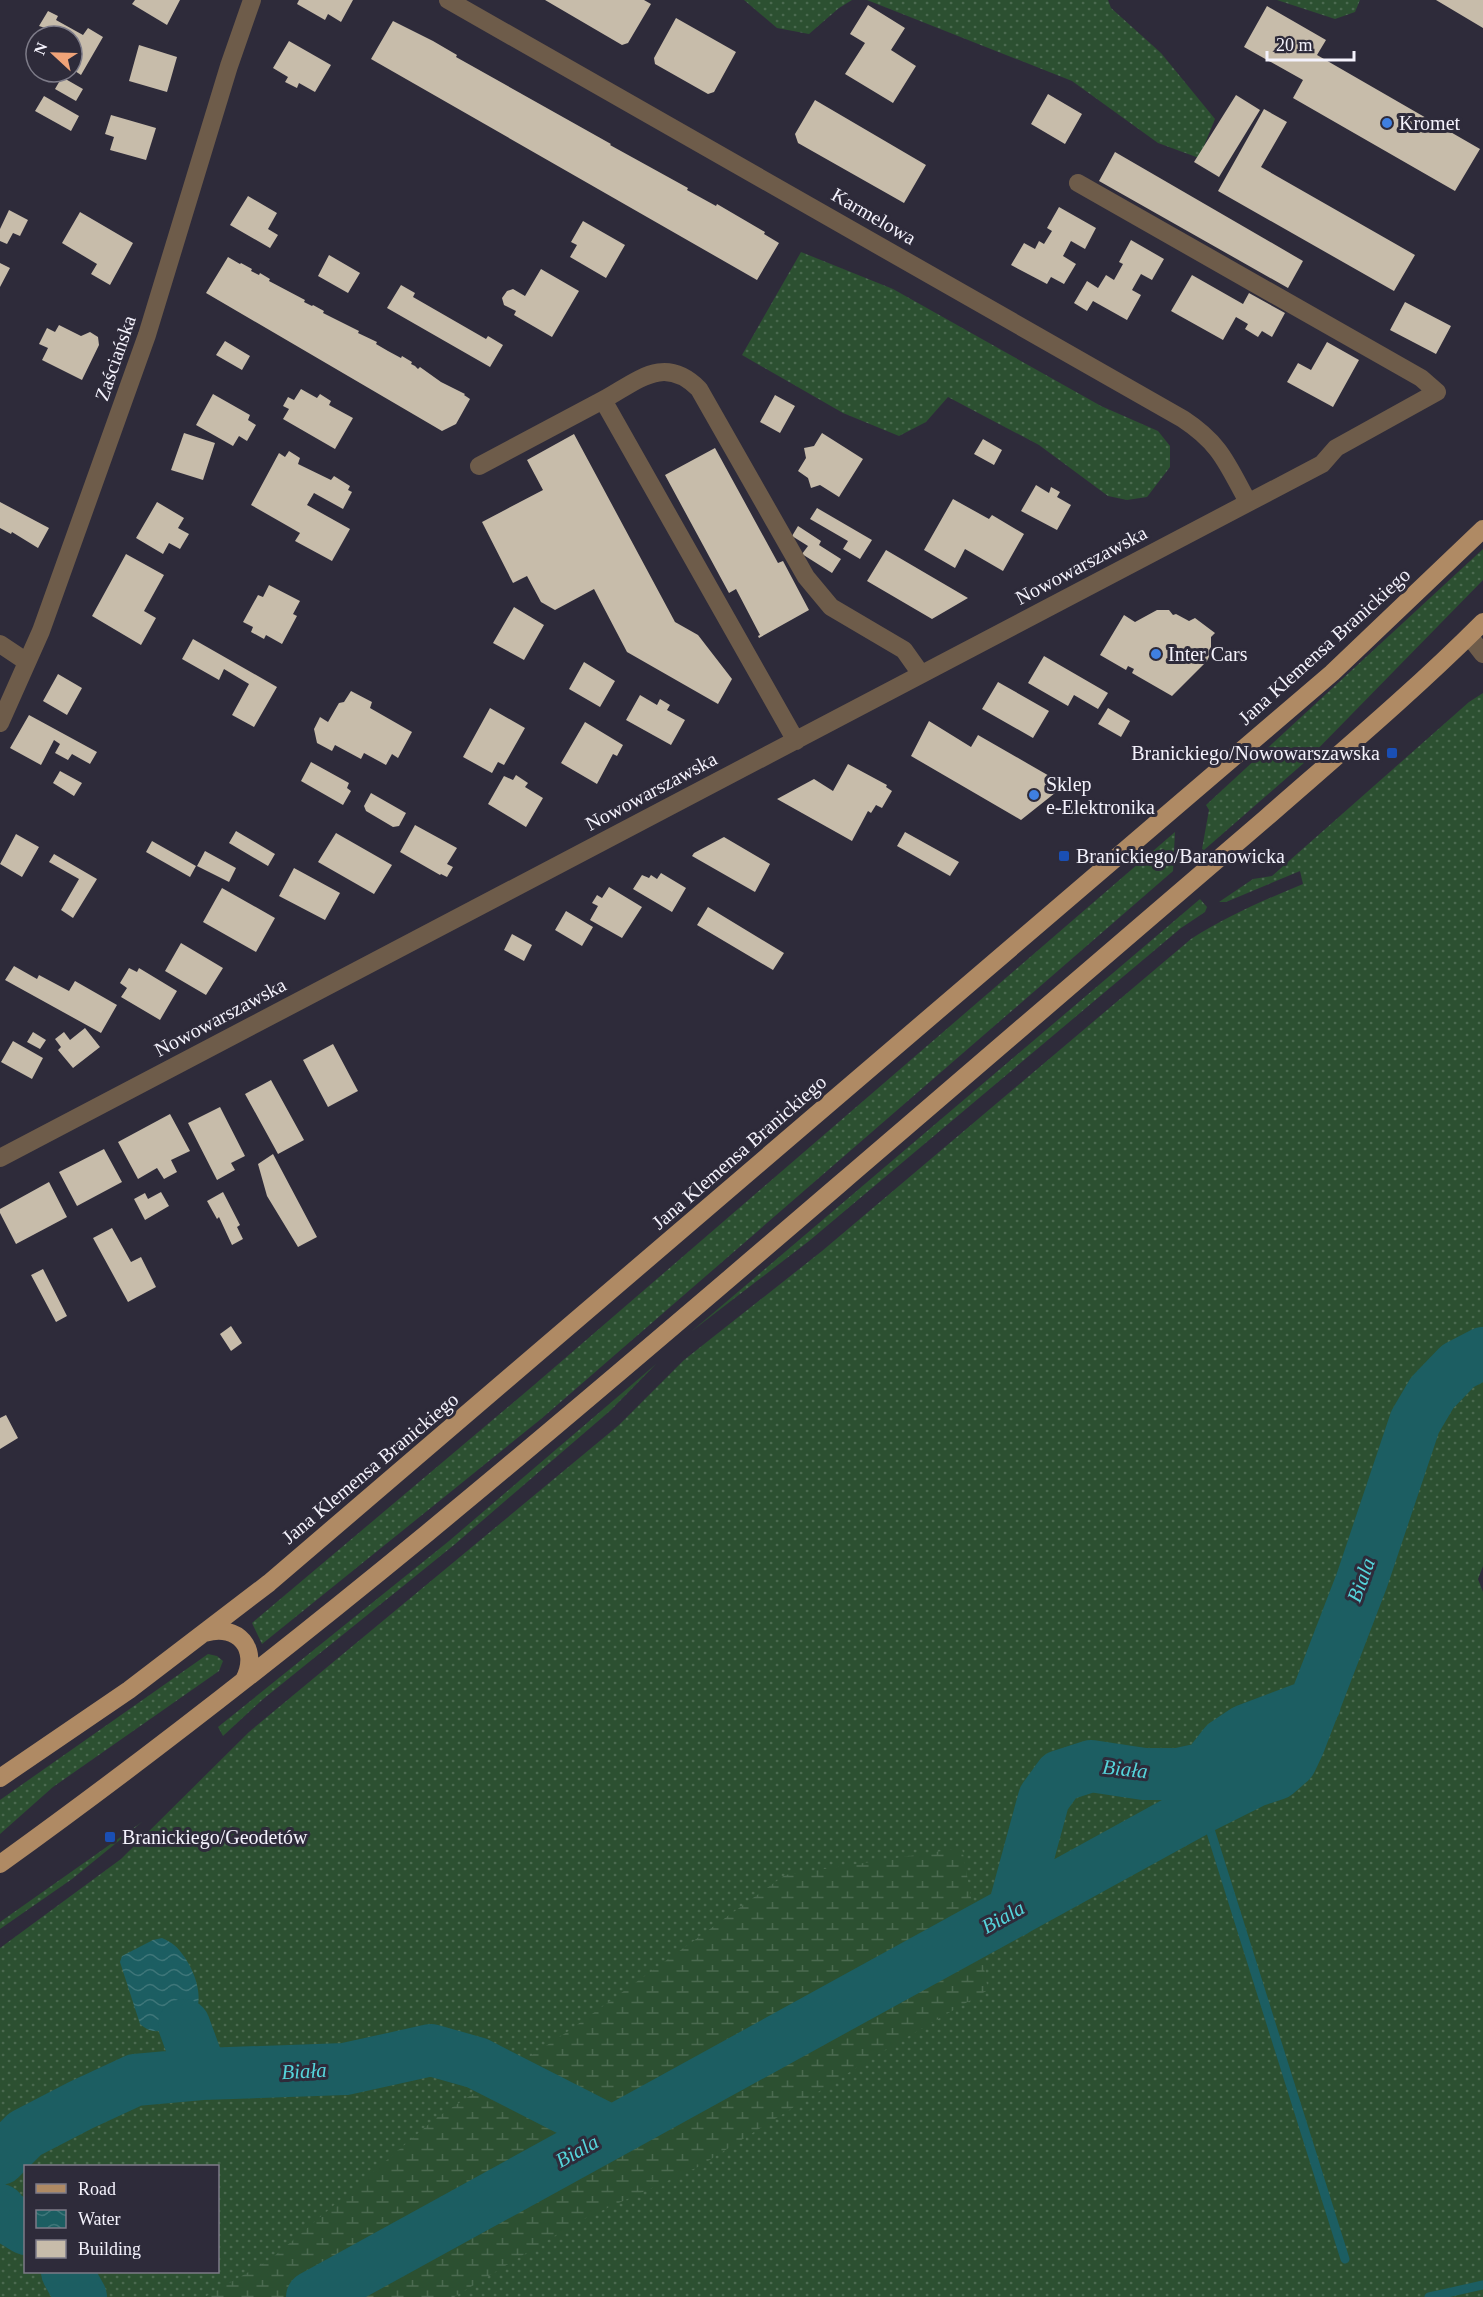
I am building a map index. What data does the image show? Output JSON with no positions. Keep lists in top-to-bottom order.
{
  "streets": {
    "main road": ["Jana Klemensa Branickiego"],
    "street": ["Karmelowa", "Zaściańska", "Nowowarszawska"]
  },
  "crossings": [
    ["Karmelowa", "Nowowarszawska"]
  ],
  "water": ["Biala", "Biała"],
  "places": {
    "other": ["Kromet", "Inter Cars", "Sklep e-Elektronika"],
    "transit": ["Branickiego/Nowowarszawska", "Branickiego/Baranowicka", "Branickiego/Geodetów"]
  },
  "legend": ["Road", "Water", "Building"],
  "scale_bar": "20 m",
  "north": "left"
}
